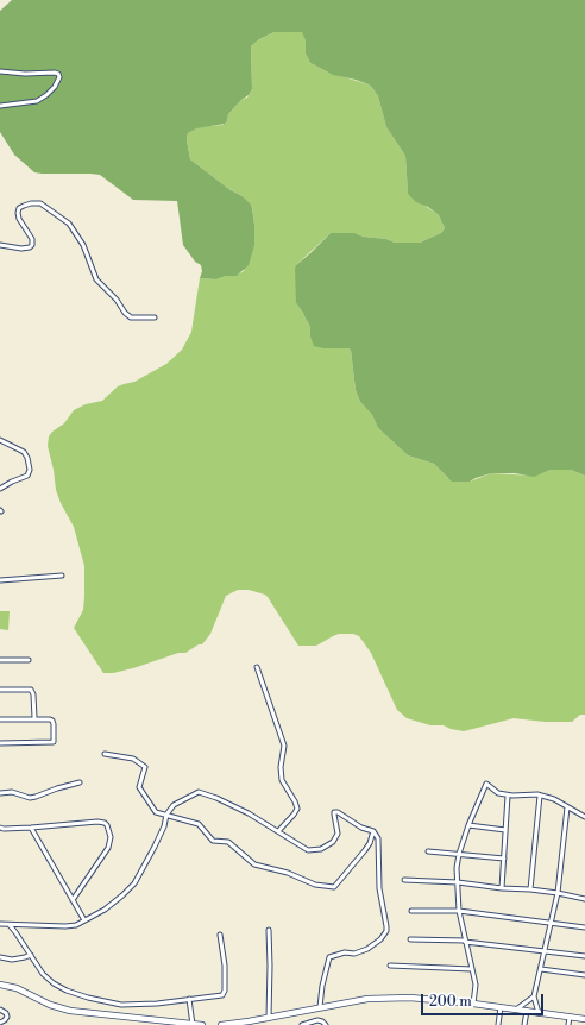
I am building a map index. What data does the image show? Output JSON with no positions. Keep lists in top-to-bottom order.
{
  "scale_bar": "200 m"
}
